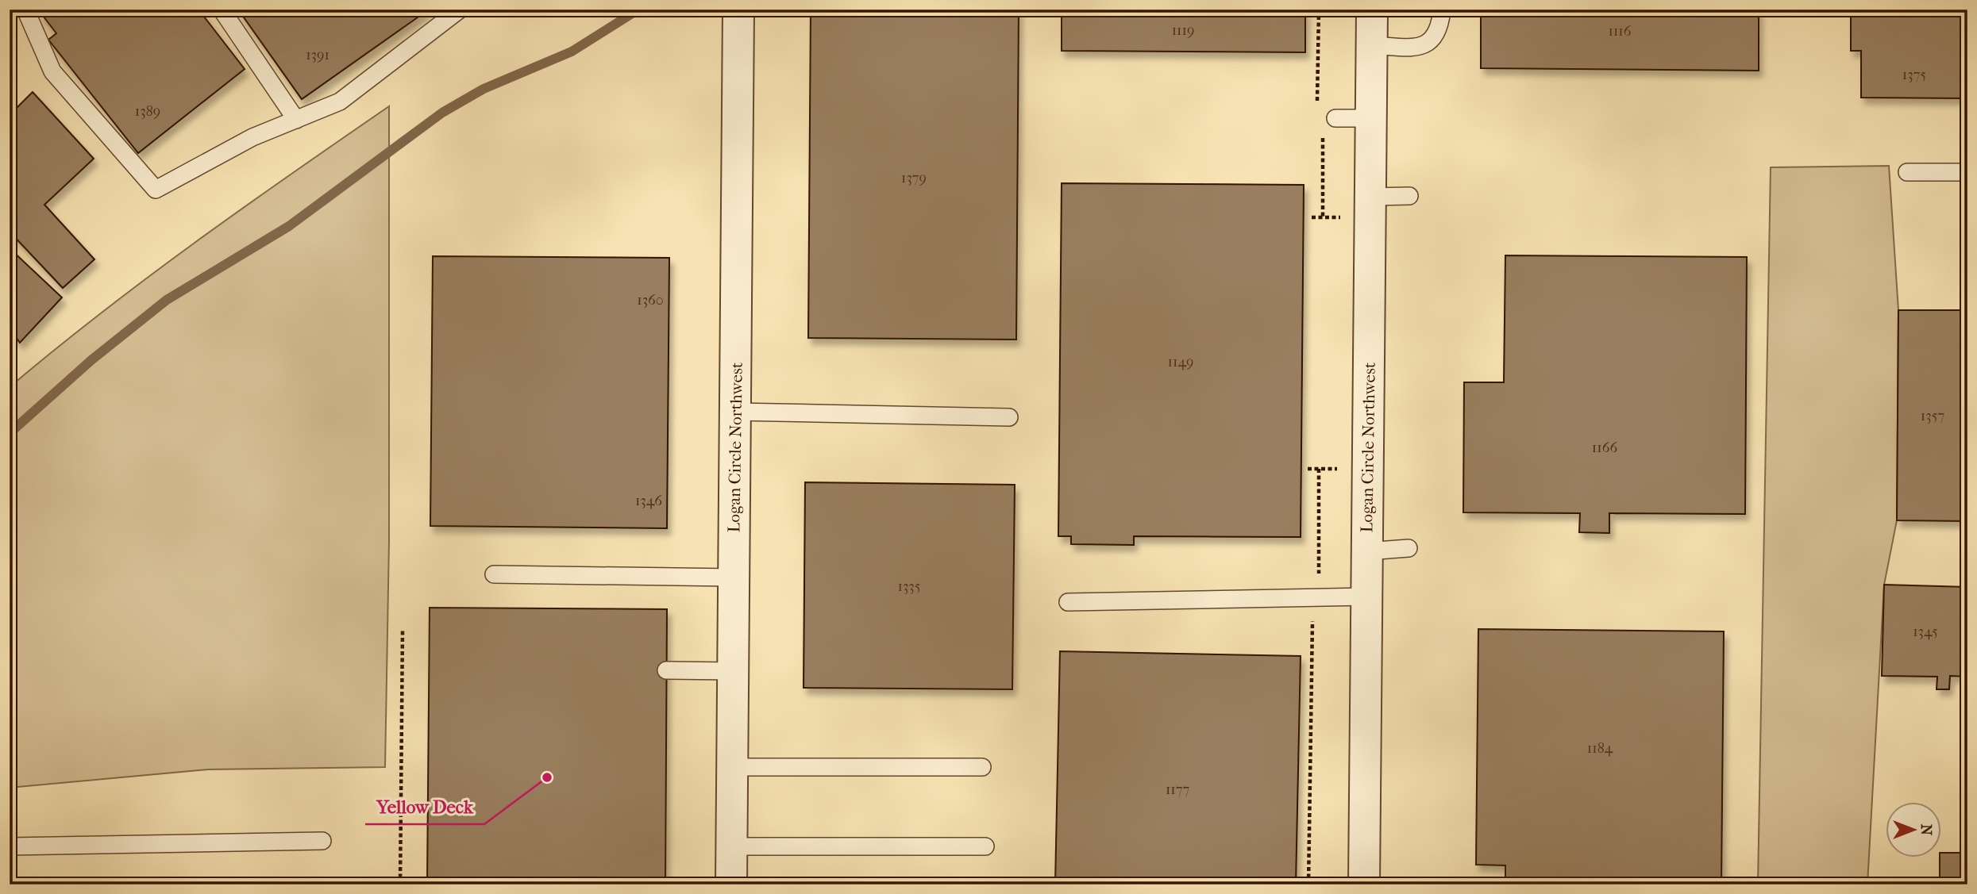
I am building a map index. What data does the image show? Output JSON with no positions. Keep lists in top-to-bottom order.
{
  "streets": {
    "street": ["Logan Circle Northwest"]
  },
  "places": ["Yellow Deck"],
  "house_numbers": [
    "1119",
    "1116",
    "1391",
    "1375",
    "1389",
    "1379",
    "1360",
    "1149",
    "1357",
    "1166",
    "1346",
    "1335",
    "1345",
    "1184",
    "1177"
  ],
  "north": "right"
}
